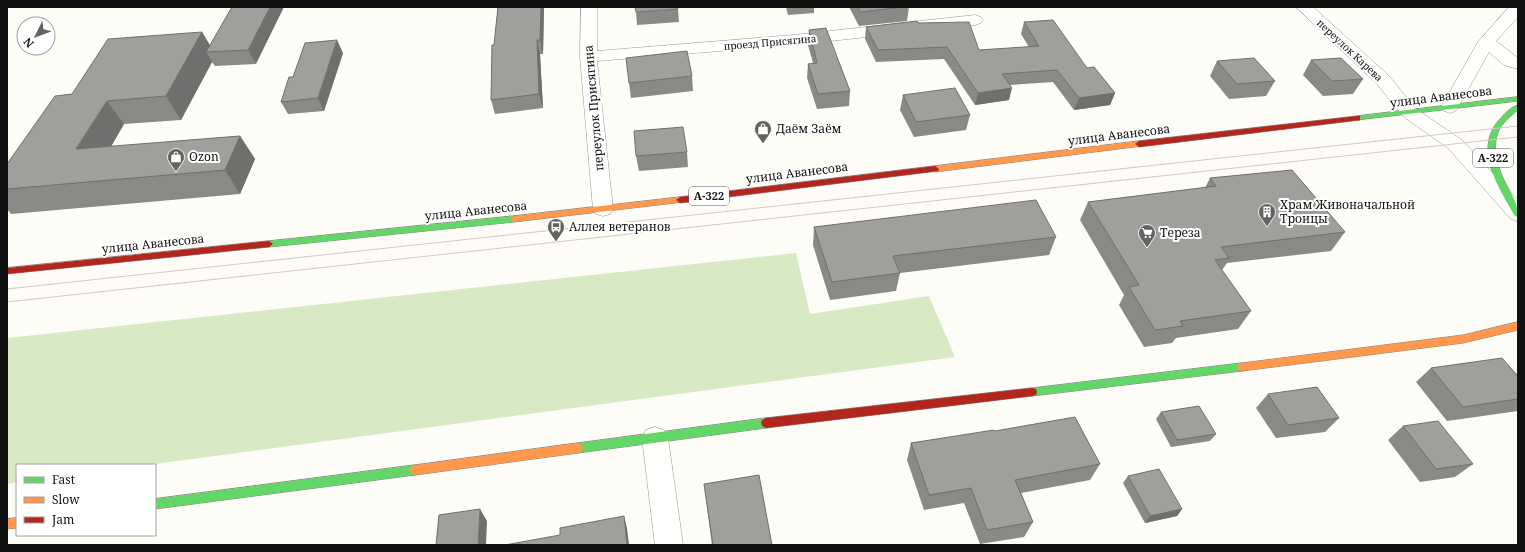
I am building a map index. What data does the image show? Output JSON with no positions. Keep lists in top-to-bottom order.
{
  "streets": {
    "highway": ["улица Аванесова", "А-322"],
    "street": ["проезд Присягина", "переулок Карева", "переулок Присягина"]
  },
  "crossings": [
    ["проезд Присягина", "переулок Присягина"],
    ["переулок Карева", "улица Аванесова"],
    ["переулок Карева", "А-322"],
    ["улица Аванесова", "переулок Присягина"]
  ],
  "places": {
    "shop": ["Даём Заём", "Ozon"],
    "building": ["Храм Живоначальной Троицы"],
    "bus stop": ["Аллея ветеранов"],
    "supermarket": ["Тереза"]
  },
  "legend": ["Fast", "Slow", "Jam"],
  "north": "bottom left"
}
